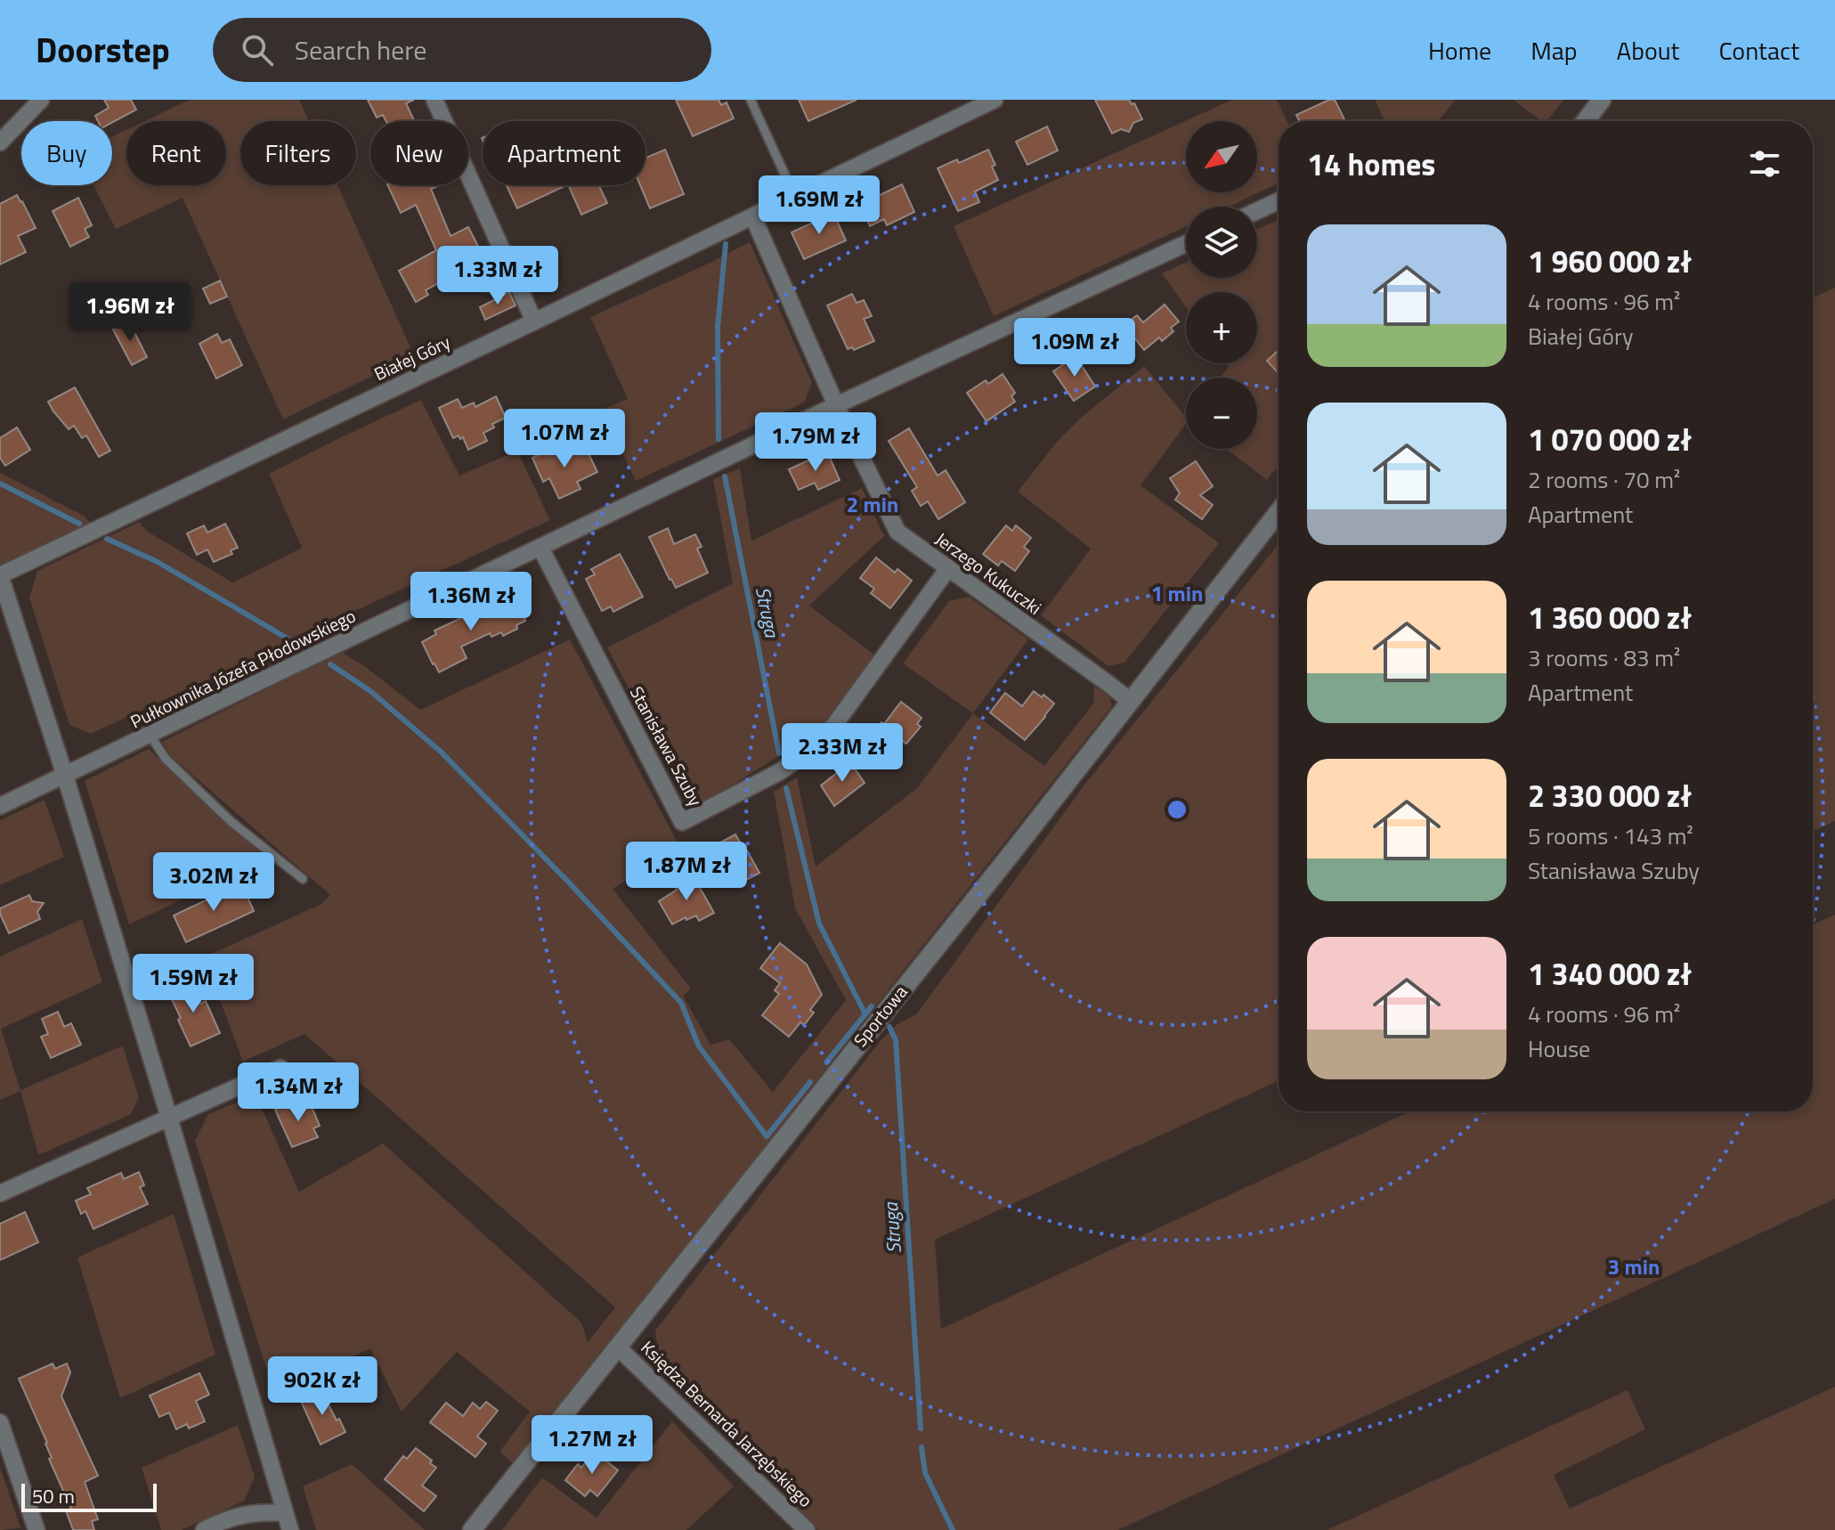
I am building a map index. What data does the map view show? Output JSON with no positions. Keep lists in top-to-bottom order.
{
  "streets": {
    "street": [
      "Białej Góry",
      "Jerzego Kukuczki",
      "Pułkownika Józefa Płodowskiego",
      "Stanisława Szuby",
      "Sportowa",
      "Księdza Bernarda Jarzębskiego"
    ]
  },
  "crossings": [
    ["Białej Góry", "Jerzego Kukuczki"],
    ["Jerzego Kukuczki", "Pułkownika Józefa Płodowskiego"],
    ["Jerzego Kukuczki", "Stanisława Szuby"],
    ["Jerzego Kukuczki", "Sportowa"],
    ["Pułkownika Józefa Płodowskiego", "Stanisława Szuby"],
    ["Sportowa", "Księdza Bernarda Jarzębskiego"]
  ],
  "water": ["Struga"],
  "scale_bar": "50 m",
  "north": "bottom left",
  "page": {
    "header": "Doorstep",
    "search": "Search here",
    "nav": [
      "Home",
      "Map",
      "About",
      "Contact"
    ],
    "map_buttons": ["+", "−"],
    "chip": [
      "Buy",
      "Rent",
      "Filters",
      "New",
      "Apartment"
    ],
    "heading": "14 homes",
    "price": [
      "1.69M zł",
      "1.33M zł",
      "1.96M zł",
      "1.09M zł",
      "1.07M zł",
      "1.79M zł",
      "1.36M zł",
      "2.33M zł",
      "1.87M zł",
      "3.02M zł",
      "1.59M zł",
      "1.34M zł",
      "902K zł",
      "1.27M zł"
    ],
    "list": [
      {
        "name": "1 960 000 zł",
        "note": "4 rooms · 96 m² · Białej Góry"
      },
      {
        "name": "1 070 000 zł",
        "note": "2 rooms · 70 m² · Apartment"
      },
      {
        "name": "1 360 000 zł",
        "note": "3 rooms · 83 m² · Apartment"
      },
      {
        "name": "2 330 000 zł",
        "note": "5 rooms · 143 m² · Stanisława Szuby"
      },
      {
        "name": "1 340 000 zł",
        "note": "4 rooms · 96 m² · House"
      }
    ],
    "scale": "50 m"
  },
  "rings": ["2 min", "1 min", "3 min"]
}
